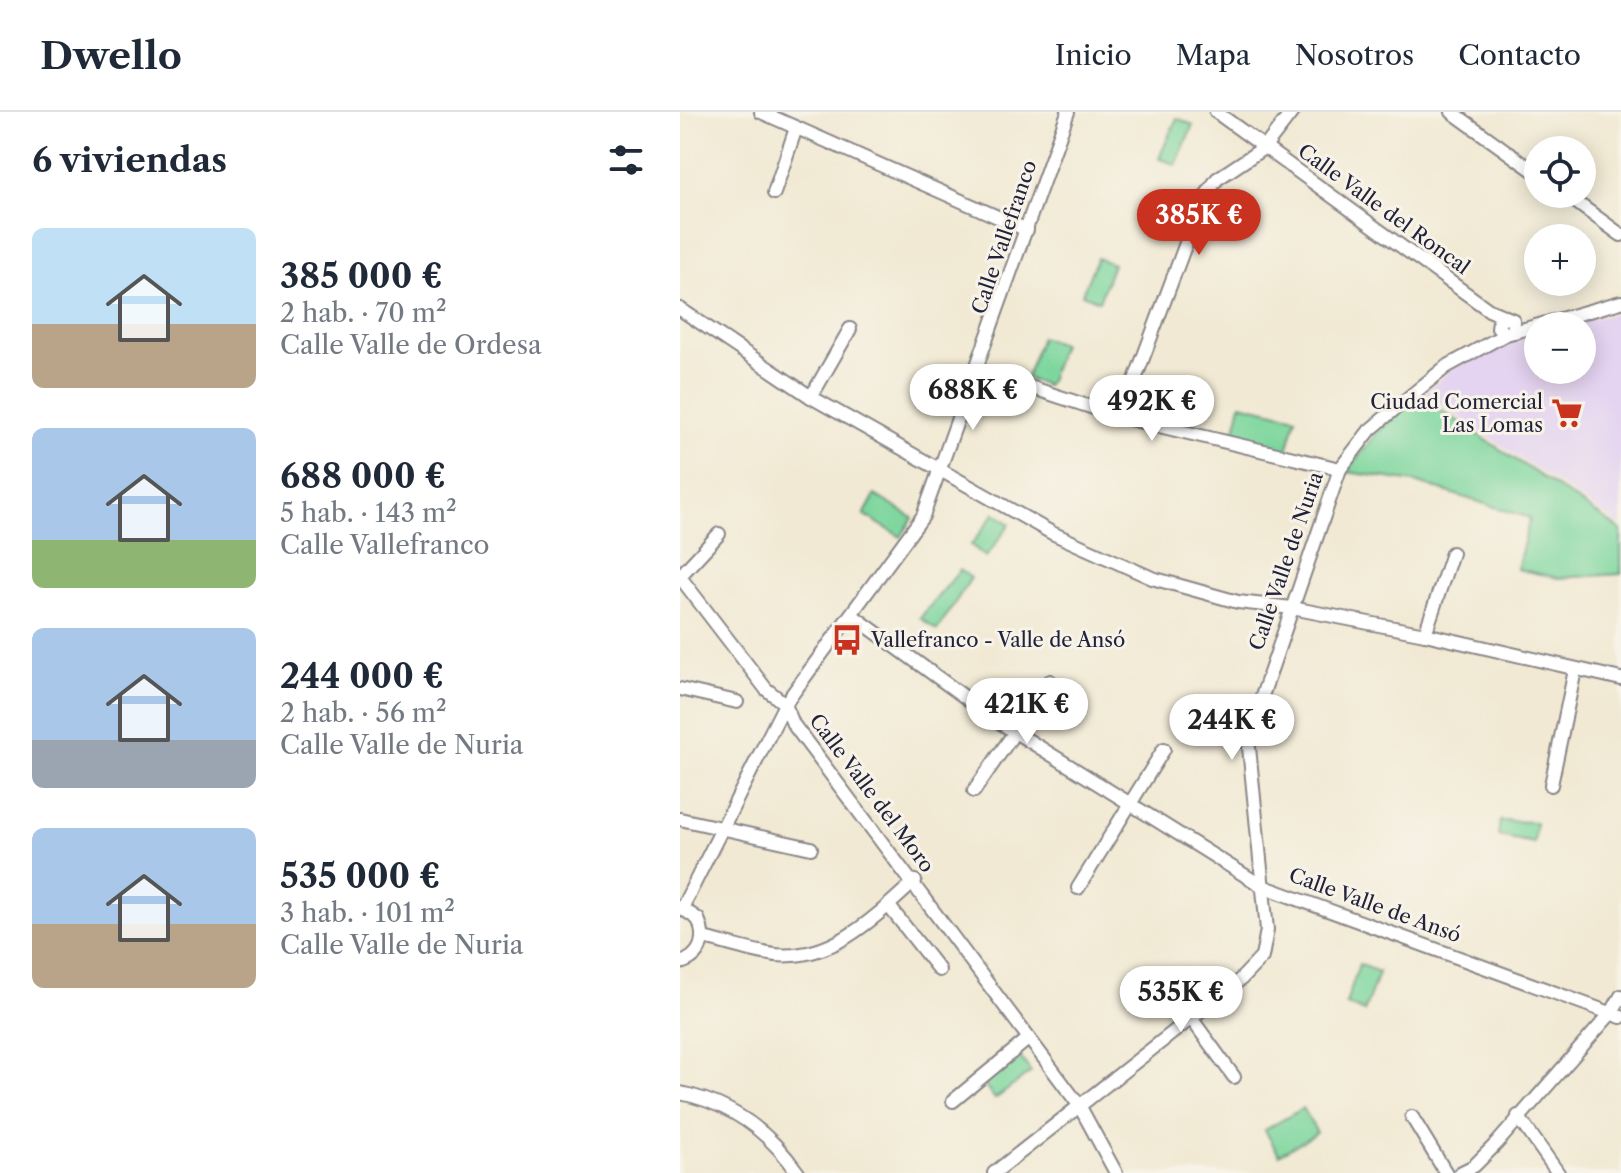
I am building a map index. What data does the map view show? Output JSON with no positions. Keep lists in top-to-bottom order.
{
  "streets": {
    "street": [
      "Calle Valle del Roncal",
      "Calle Vallefranco",
      "Calle Valle de Nuria",
      "Calle Valle del Moro",
      "Calle Valle de Ansó"
    ]
  },
  "crossings": [
    ["Calle Valle del Roncal", "Calle Valle de Nuria"],
    ["Calle Vallefranco", "Calle Valle del Moro"],
    ["Calle Vallefranco", "Calle Valle de Ansó"],
    ["Calle Valle de Nuria", "Calle Valle del Moro"],
    ["Calle Valle de Nuria", "Calle Valle de Ansó"]
  ],
  "places": {
    "supermarket": ["Ciudad Comercial Las Lomas"],
    "bus stop": ["Vallefranco - Valle de Ansó"]
  },
  "page": {
    "header": "Dwello",
    "nav": [
      "Inicio",
      "Mapa",
      "Nosotros",
      "Contacto"
    ],
    "heading": "6 viviendas",
    "map_buttons": ["+", "−"],
    "price": [
      "385K €",
      "688K €",
      "492K €",
      "421K €",
      "244K €",
      "535K €"
    ],
    "list": [
      {
        "name": "385 000 €",
        "note": "2 hab. · 70 m² · Calle Valle de Ordesa"
      },
      {
        "name": "688 000 €",
        "note": "5 hab. · 143 m² · Calle Vallefranco"
      },
      {
        "name": "244 000 €",
        "note": "2 hab. · 56 m² · Calle Valle de Nuria"
      },
      {
        "name": "535 000 €",
        "note": "3 hab. · 101 m² · Calle Valle de Nuria"
      }
    ]
  }
}
